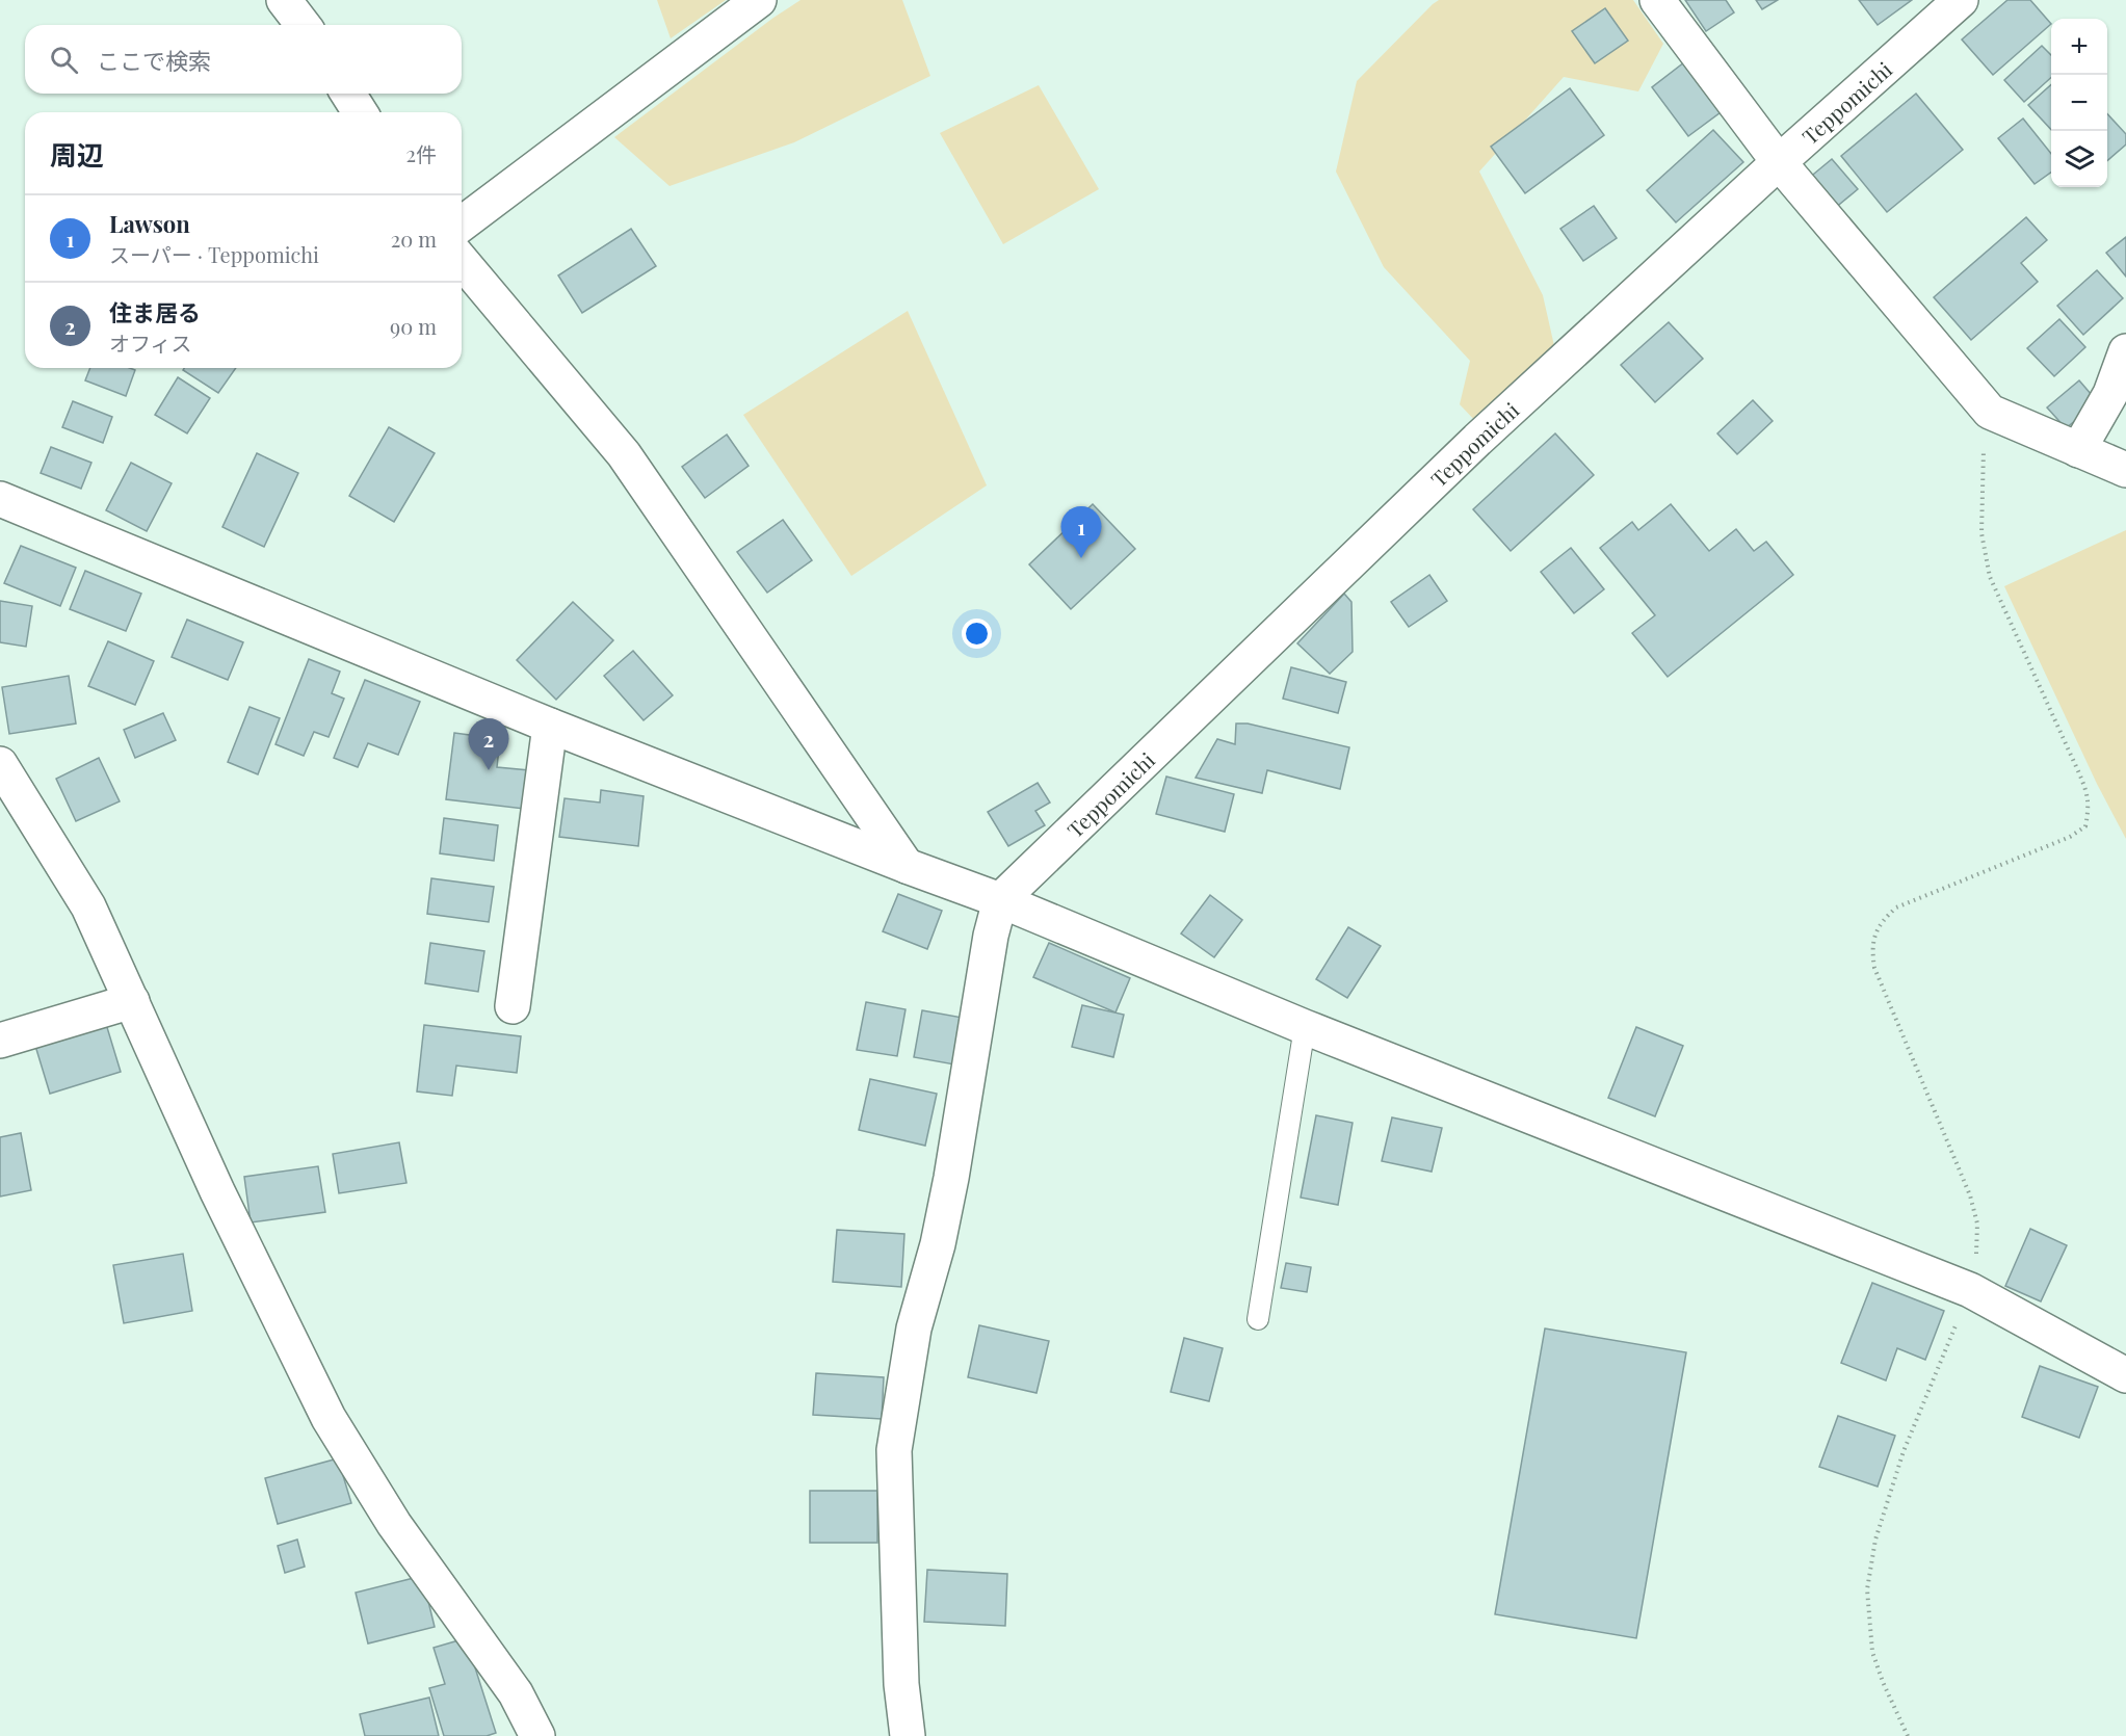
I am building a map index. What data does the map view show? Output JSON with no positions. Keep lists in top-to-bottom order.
{
  "streets": {
    "street": ["Teppomichi"]
  },
  "page": {
    "map_buttons": ["+", "−"],
    "search": "ここで検索",
    "heading": ["周辺", "2件"],
    "list": [
      {
        "mark": "1",
        "name": "Lawson",
        "note": "スーパー · Teppomichi",
        "value": "20 m"
      },
      {
        "mark": "2",
        "name": "住ま居る",
        "note": "オフィス",
        "value": "90 m"
      }
    ],
    "pins": ["1", "2"]
  }
}
